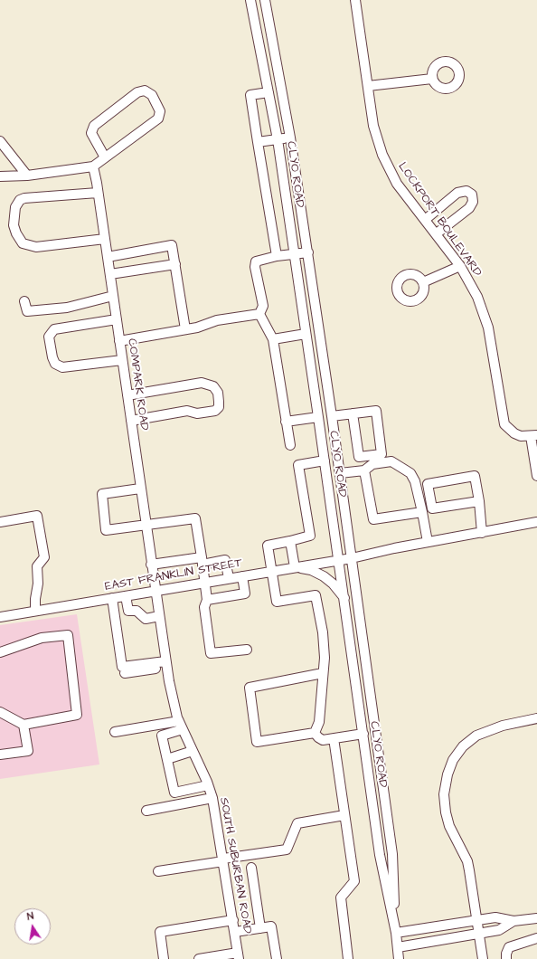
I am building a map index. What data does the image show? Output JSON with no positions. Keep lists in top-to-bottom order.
{
  "streets": {
    "street": [
      "CLYO ROAD",
      "LOCKPORT BOULEVARD",
      "COMPARK ROAD",
      "EAST FRANKLIN STREET",
      "SOUTH SUBURBAN ROAD"
    ]
  },
  "crossings": [
    ["CLYO ROAD", "EAST FRANKLIN STREET"],
    ["COMPARK ROAD", "EAST FRANKLIN STREET"],
    ["COMPARK ROAD", "SOUTH SUBURBAN ROAD"],
    ["EAST FRANKLIN STREET", "SOUTH SUBURBAN ROAD"]
  ],
  "north": "top"
}
